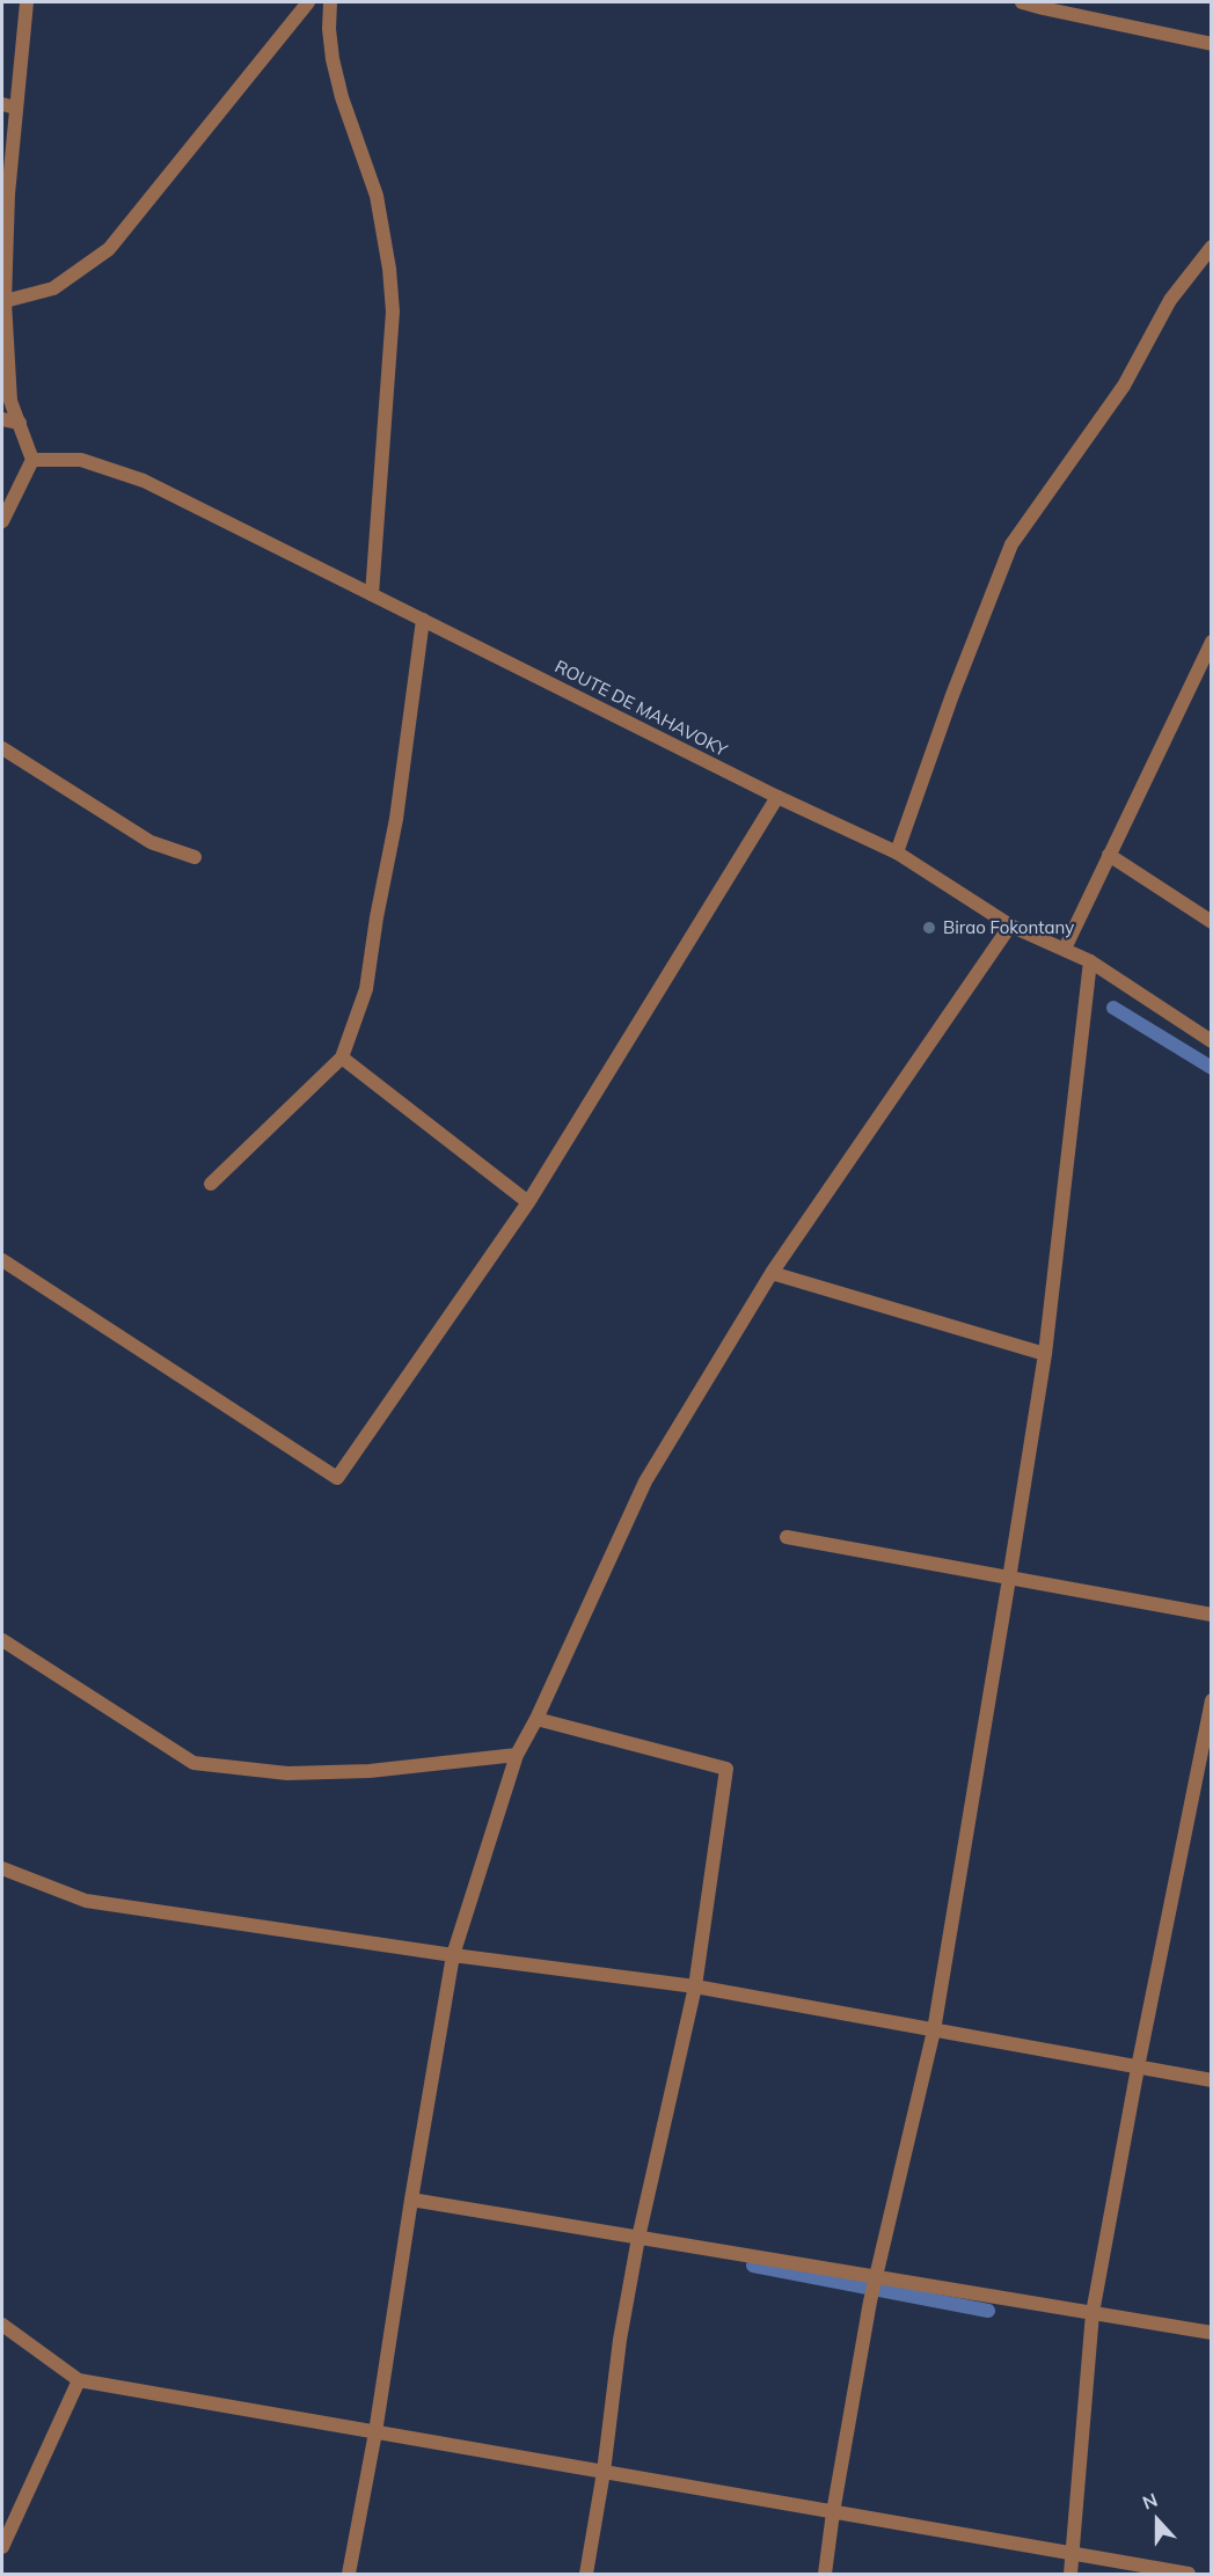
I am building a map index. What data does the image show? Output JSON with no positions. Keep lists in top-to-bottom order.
{
  "streets": {
    "street": ["ROUTE DE MAHAVOKY"]
  },
  "places": ["Birao Fokontany"],
  "north": "top"
}
